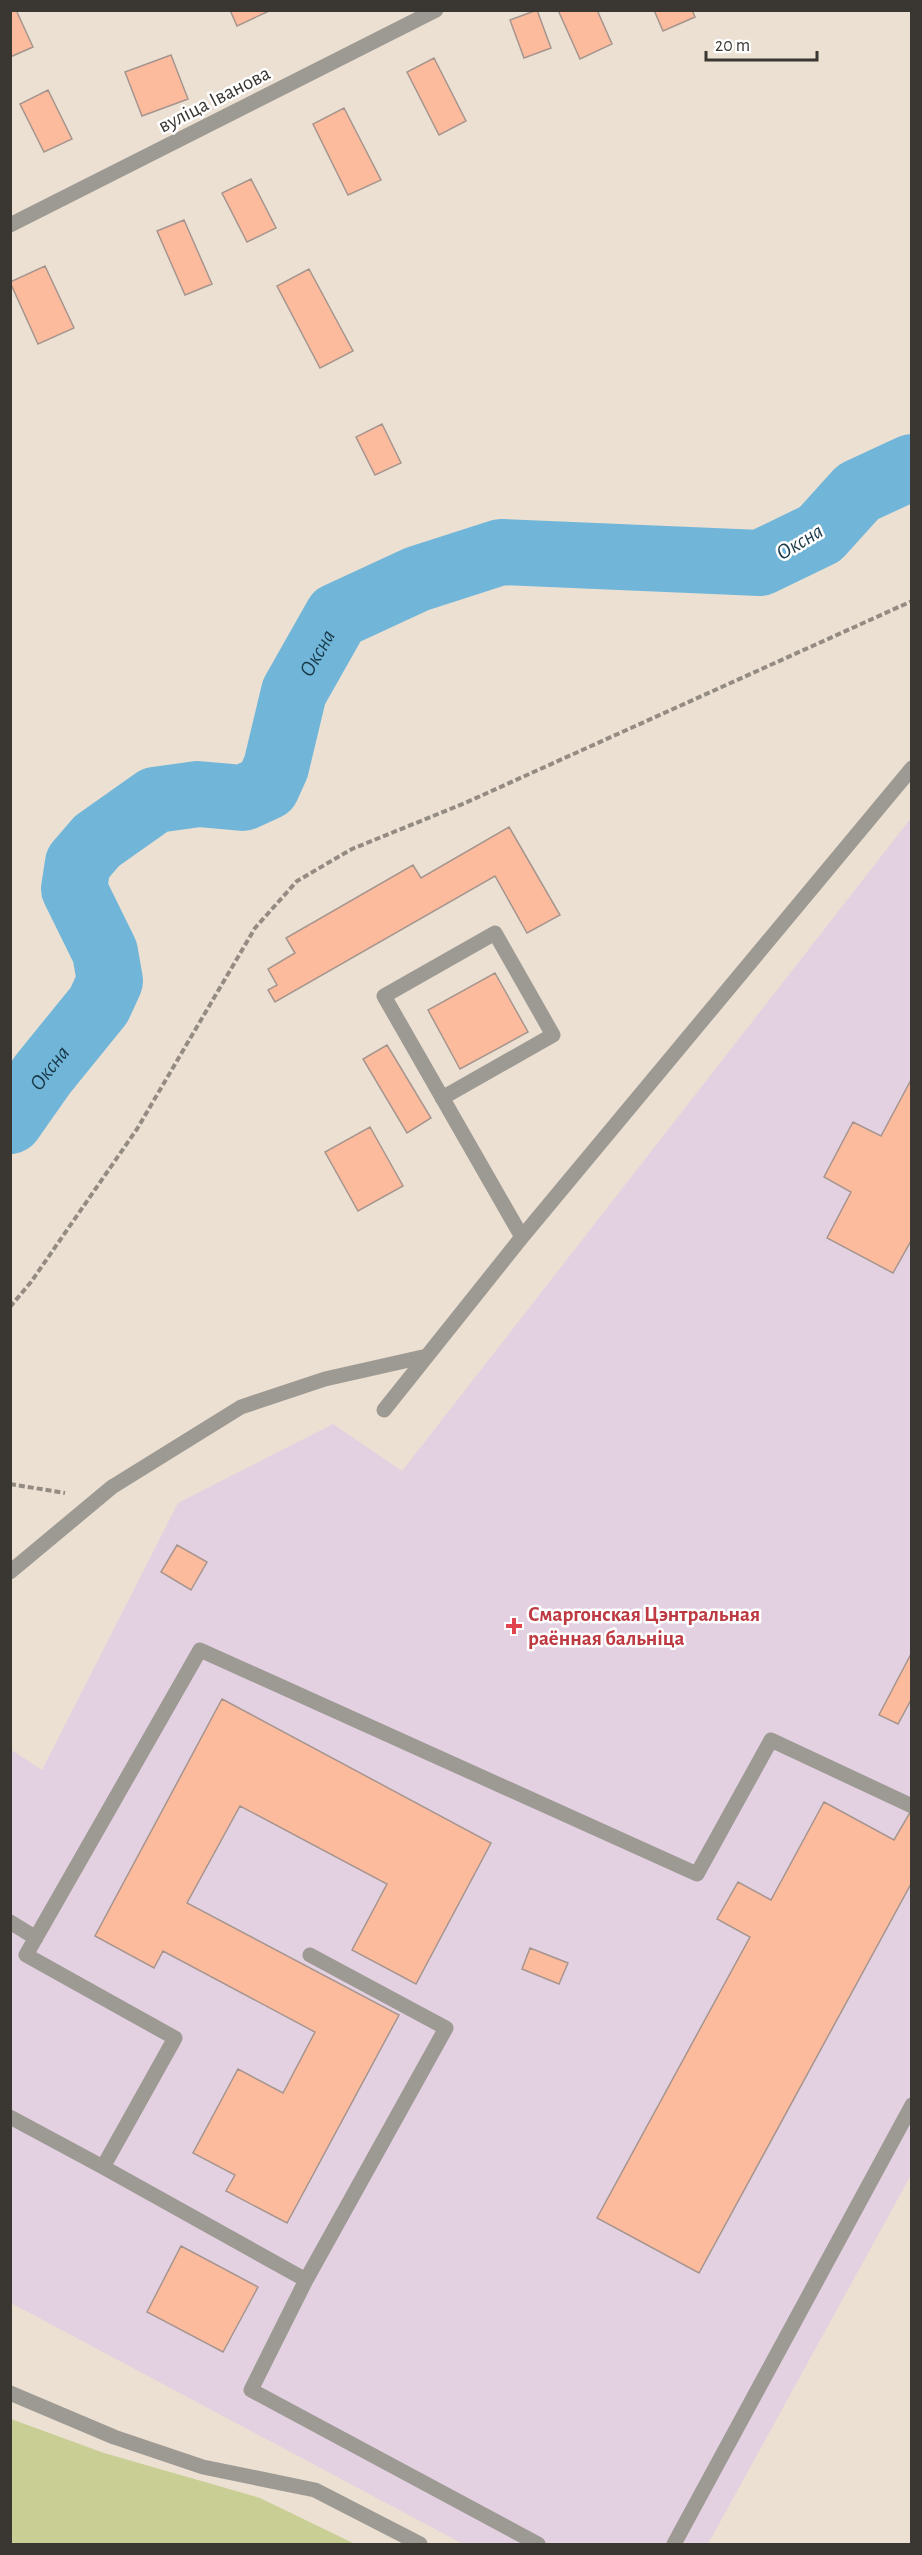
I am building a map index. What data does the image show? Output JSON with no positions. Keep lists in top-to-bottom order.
{
  "streets": {
    "street": ["вуліца Іванова"]
  },
  "water": ["Оксна"],
  "places": {
    "health": ["Смаргонская Цэнтральная раённая бальніца"]
  },
  "scale_bar": "20 m"
}
